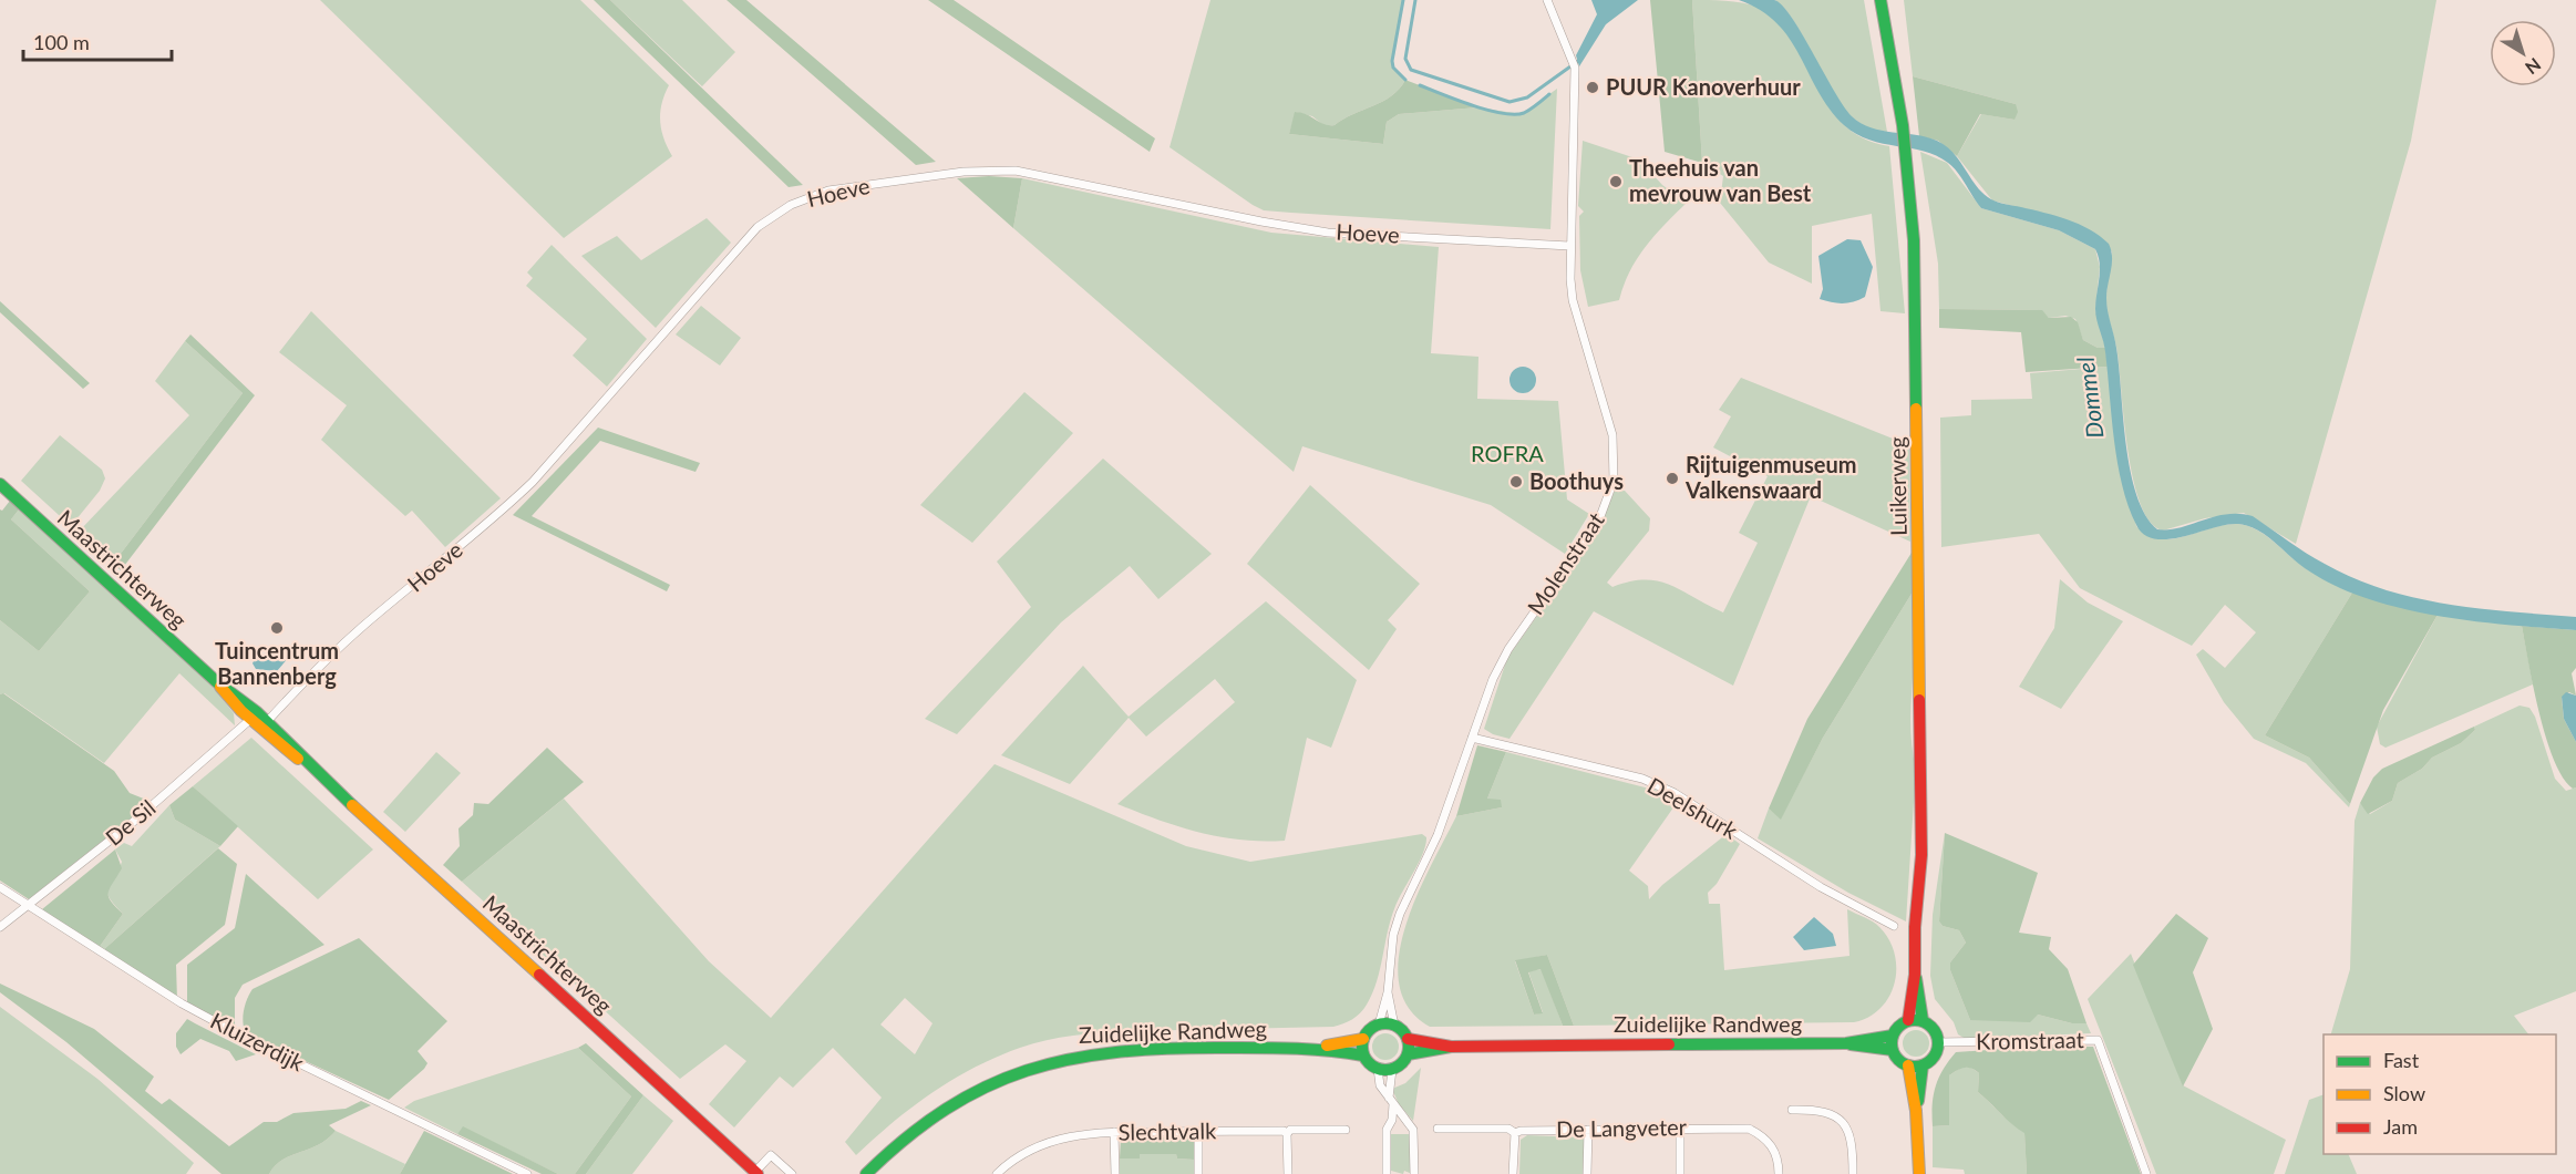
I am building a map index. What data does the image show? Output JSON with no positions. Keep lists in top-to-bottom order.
{
  "streets": {
    "main road": ["Luikerweg", "Maastrichterweg", "Zuidelijke Randweg"],
    "street": [
      "Hoeve",
      "Molenstraat",
      "Deelshurk",
      "De Sil",
      "Kromstraat",
      "Kluizerdijk",
      "De Langveter",
      "Slechtvalk"
    ]
  },
  "crossings": [
    ["Hoeve", "Molenstraat"],
    ["Hoeve", "Maastrichterweg"],
    ["Luikerweg", "Zuidelijke Randweg"],
    ["Luikerweg", "Kromstraat"],
    ["Molenstraat", "Deelshurk"],
    ["Molenstraat", "Zuidelijke Randweg"],
    ["Maastrichterweg", "De Sil"],
    ["De Sil", "Kluizerdijk"],
    ["Zuidelijke Randweg", "Kromstraat"]
  ],
  "water": ["Dommel"],
  "parks": ["ROFRA"],
  "places": [
    "PUUR Kanoverhuur",
    "Theehuis van mevrouw van Best",
    "Rijtuigenmuseum Valkenswaard",
    "Boothuys",
    "Tuincentrum Bannenberg"
  ],
  "legend": ["Fast", "Slow", "Jam"],
  "scale_bar": "100 m",
  "north": "bottom right"
}
